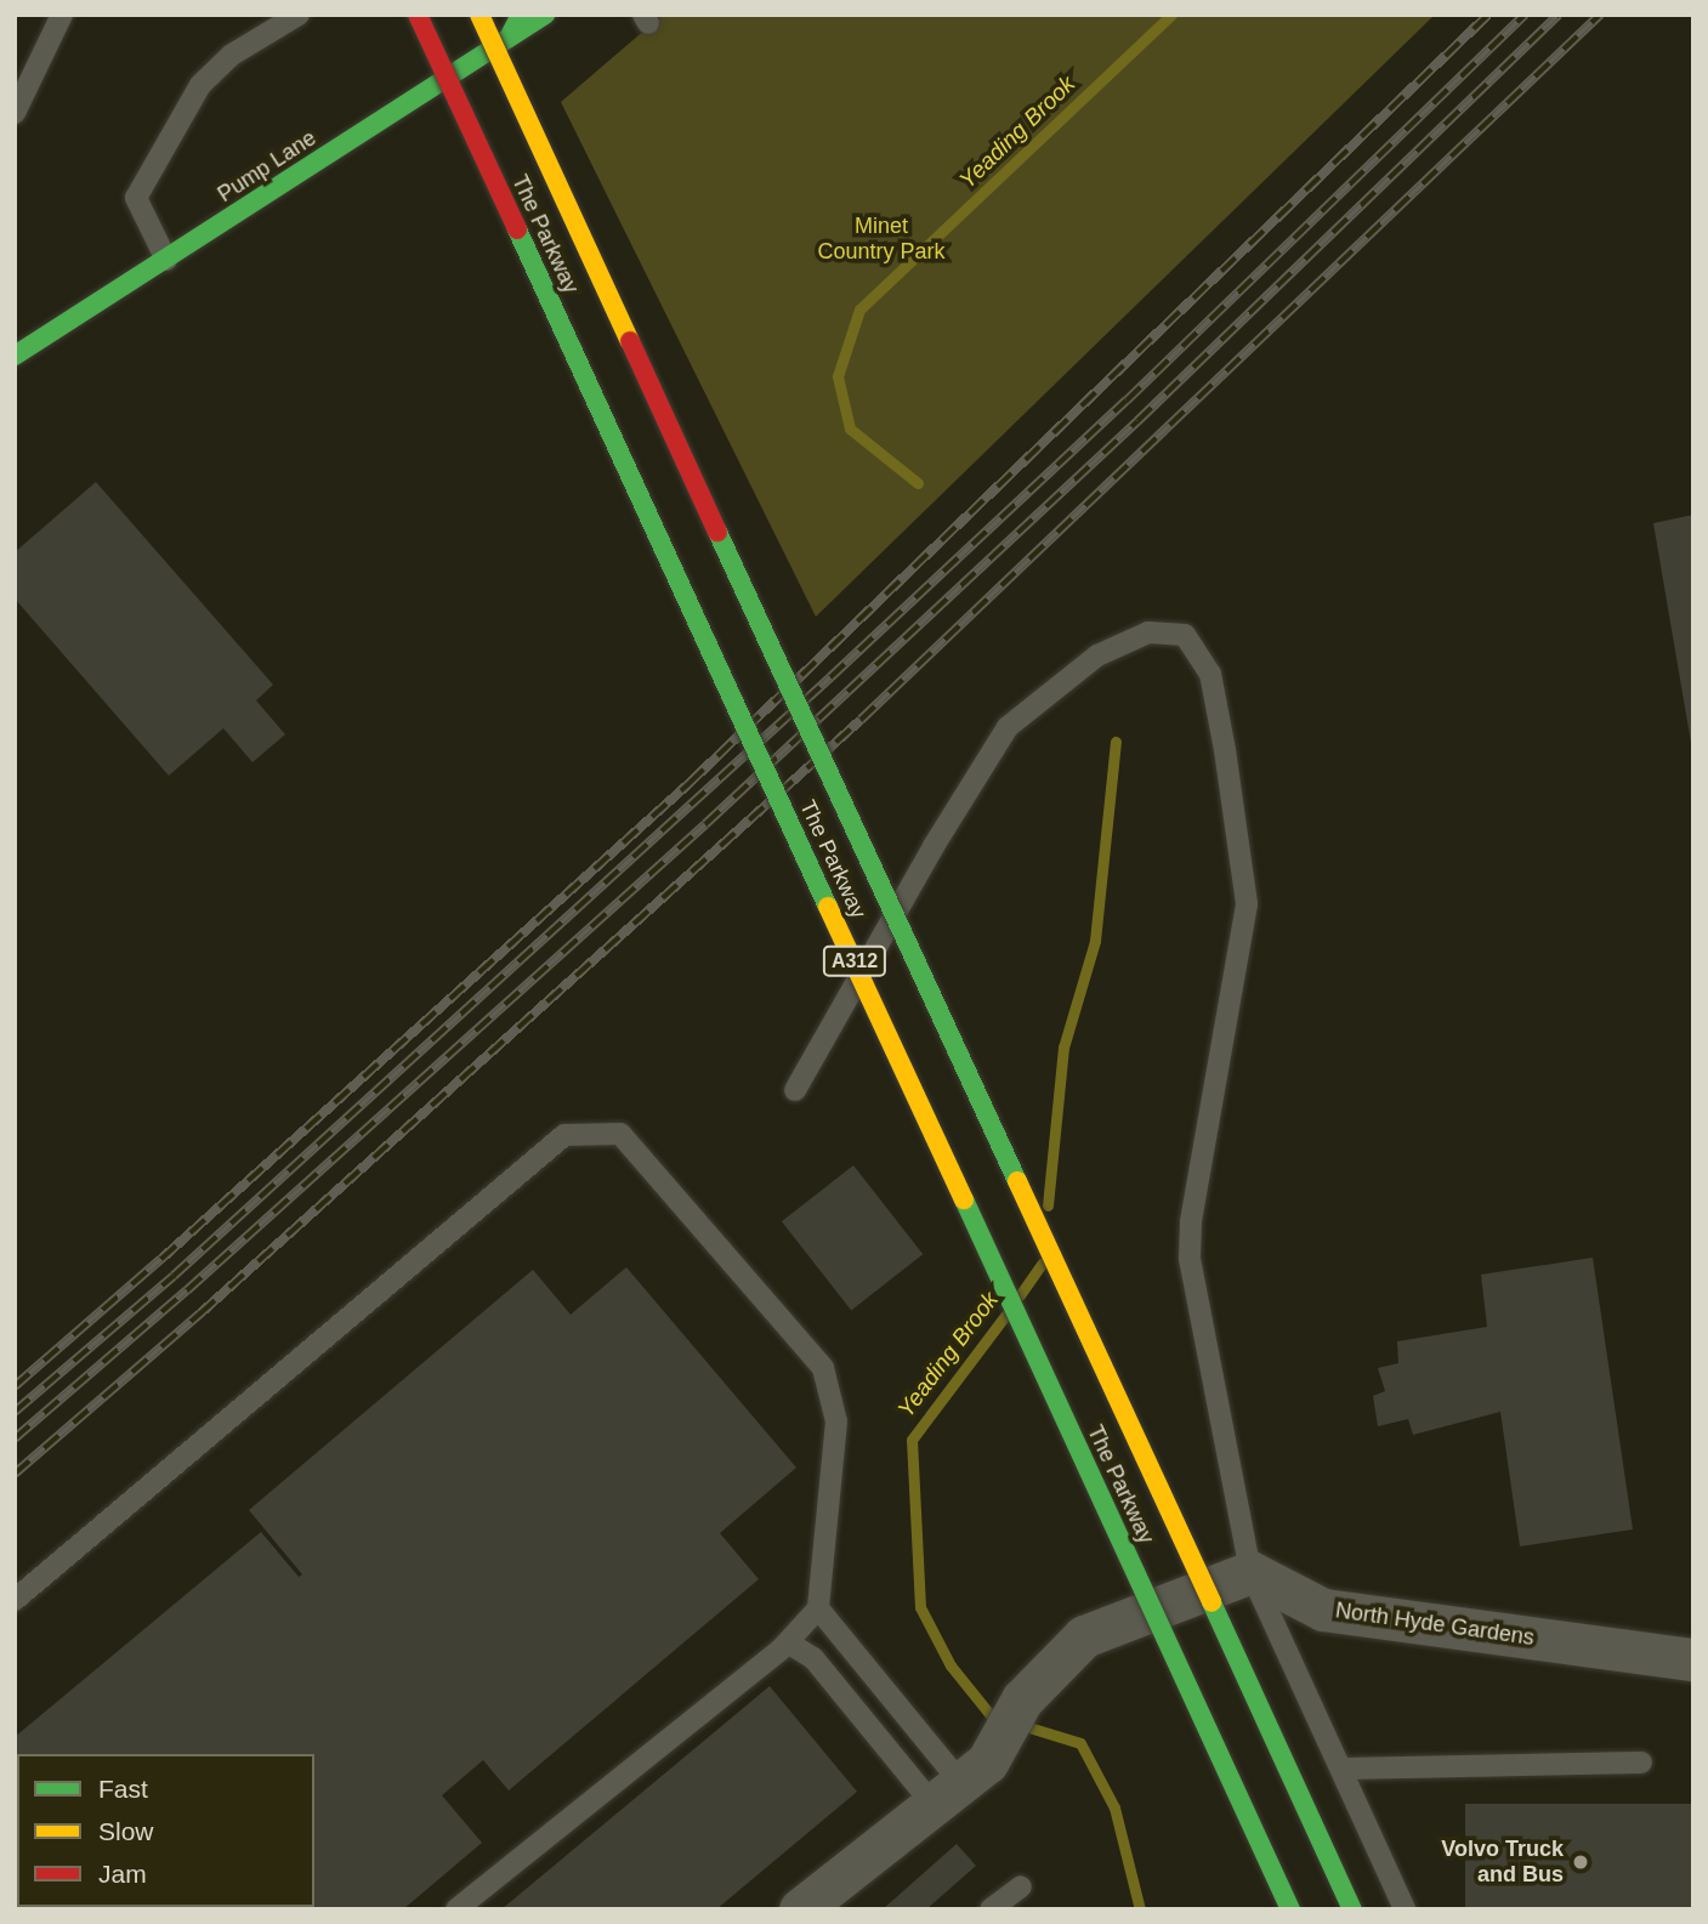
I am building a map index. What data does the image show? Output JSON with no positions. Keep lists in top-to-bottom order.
{
  "streets": {
    "main road": ["Pump Lane", "The Parkway", "A312"],
    "street": ["North Hyde Gardens"]
  },
  "water": ["Yeading Brook"],
  "parks": ["Minet Country Park"],
  "places": ["Volvo Truck and Bus"],
  "legend": ["Fast", "Slow", "Jam"]
}
